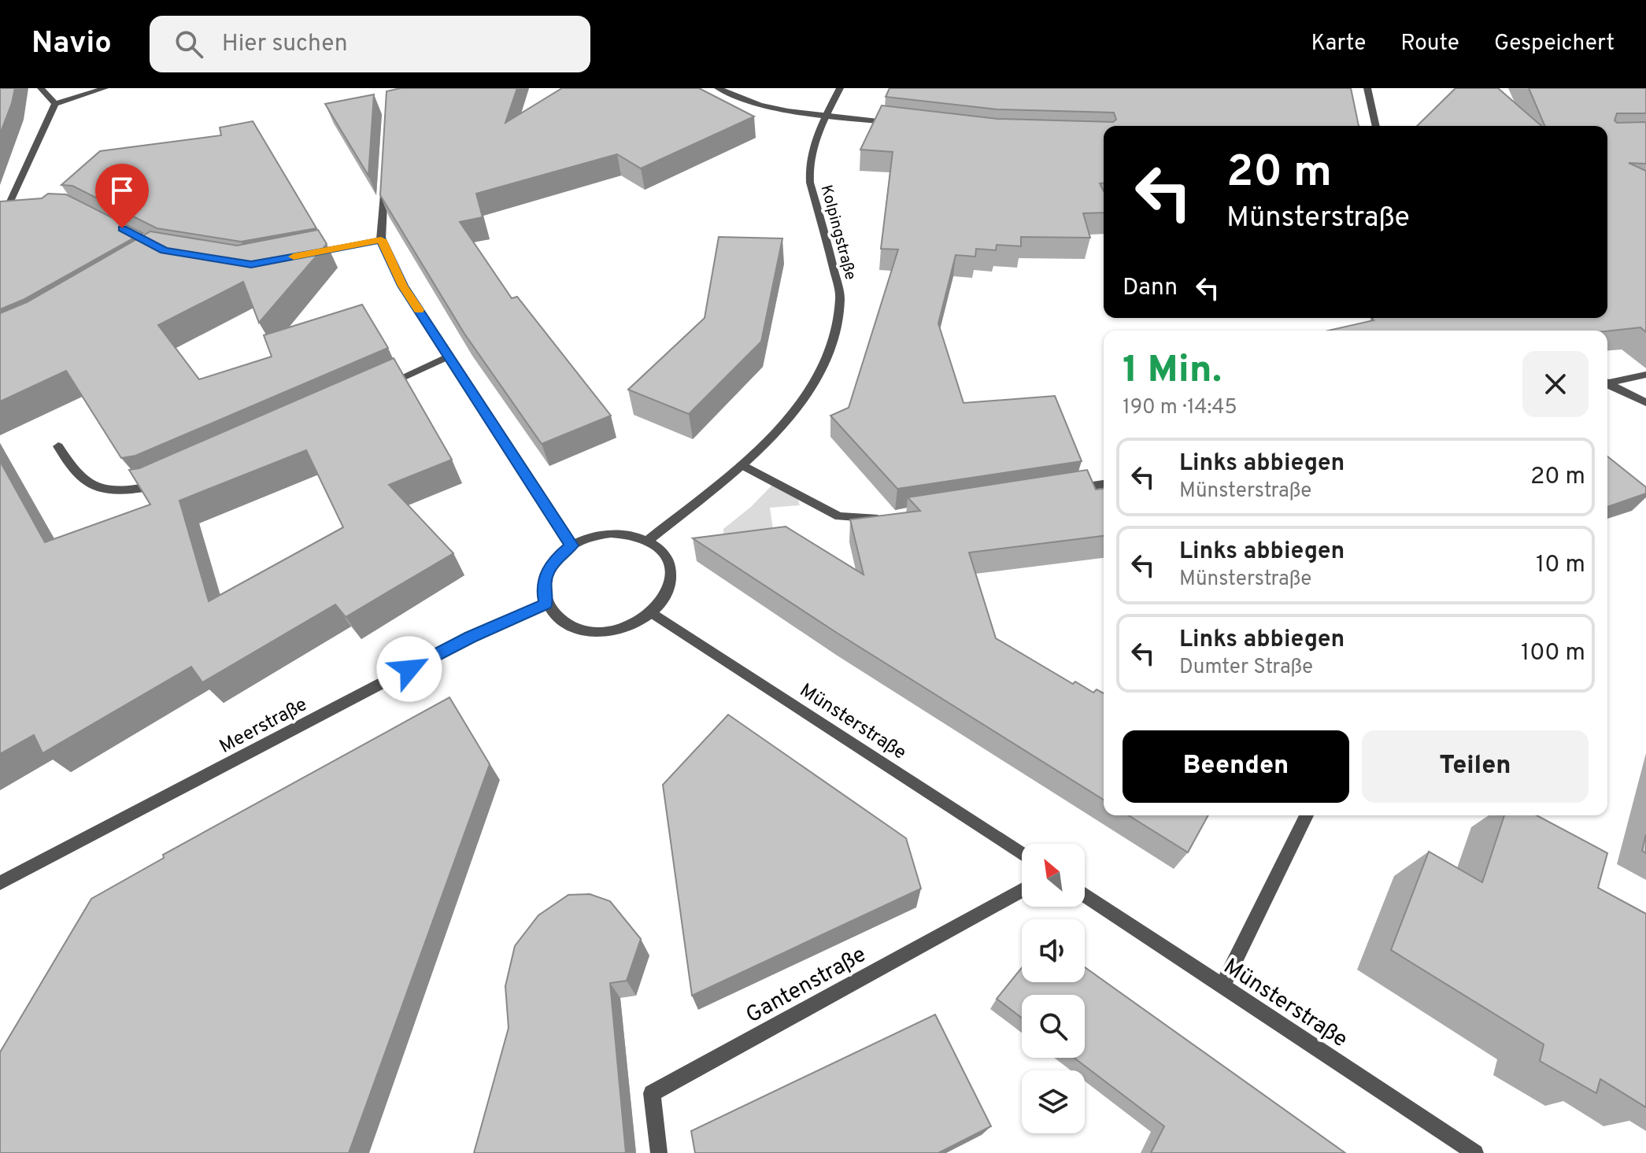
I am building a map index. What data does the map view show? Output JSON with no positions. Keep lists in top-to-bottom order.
{
  "streets": {
    "street": [
      "Kolpingstraße",
      "Münsterstraße",
      "Meerstraße",
      "Gantenstraße"
    ]
  },
  "crossings": [
    ["Kolpingstraße", "Münsterstraße"],
    ["Kolpingstraße", "Meerstraße"],
    ["Münsterstraße", "Meerstraße"]
  ],
  "north": "top left",
  "page": {
    "header": "Navio",
    "search": "Hier suchen",
    "nav": ["Karte", "Route", "Gespeichert"],
    "turn": ["20 m", "Münsterstraße"],
    "then": "Dann",
    "heading": ["1 Min.", "190 m · 14:45"],
    "list": [
      {
        "name": "Links abbiegen",
        "note": "Münsterstraße",
        "value": "20 m"
      },
      {
        "name": "Links abbiegen",
        "note": "Münsterstraße",
        "value": "10 m"
      },
      {
        "name": "Links abbiegen",
        "note": "Dumter Straße",
        "value": "100 m"
      }
    ],
    "buttons": ["Beenden", "Teilen"]
  }
}
